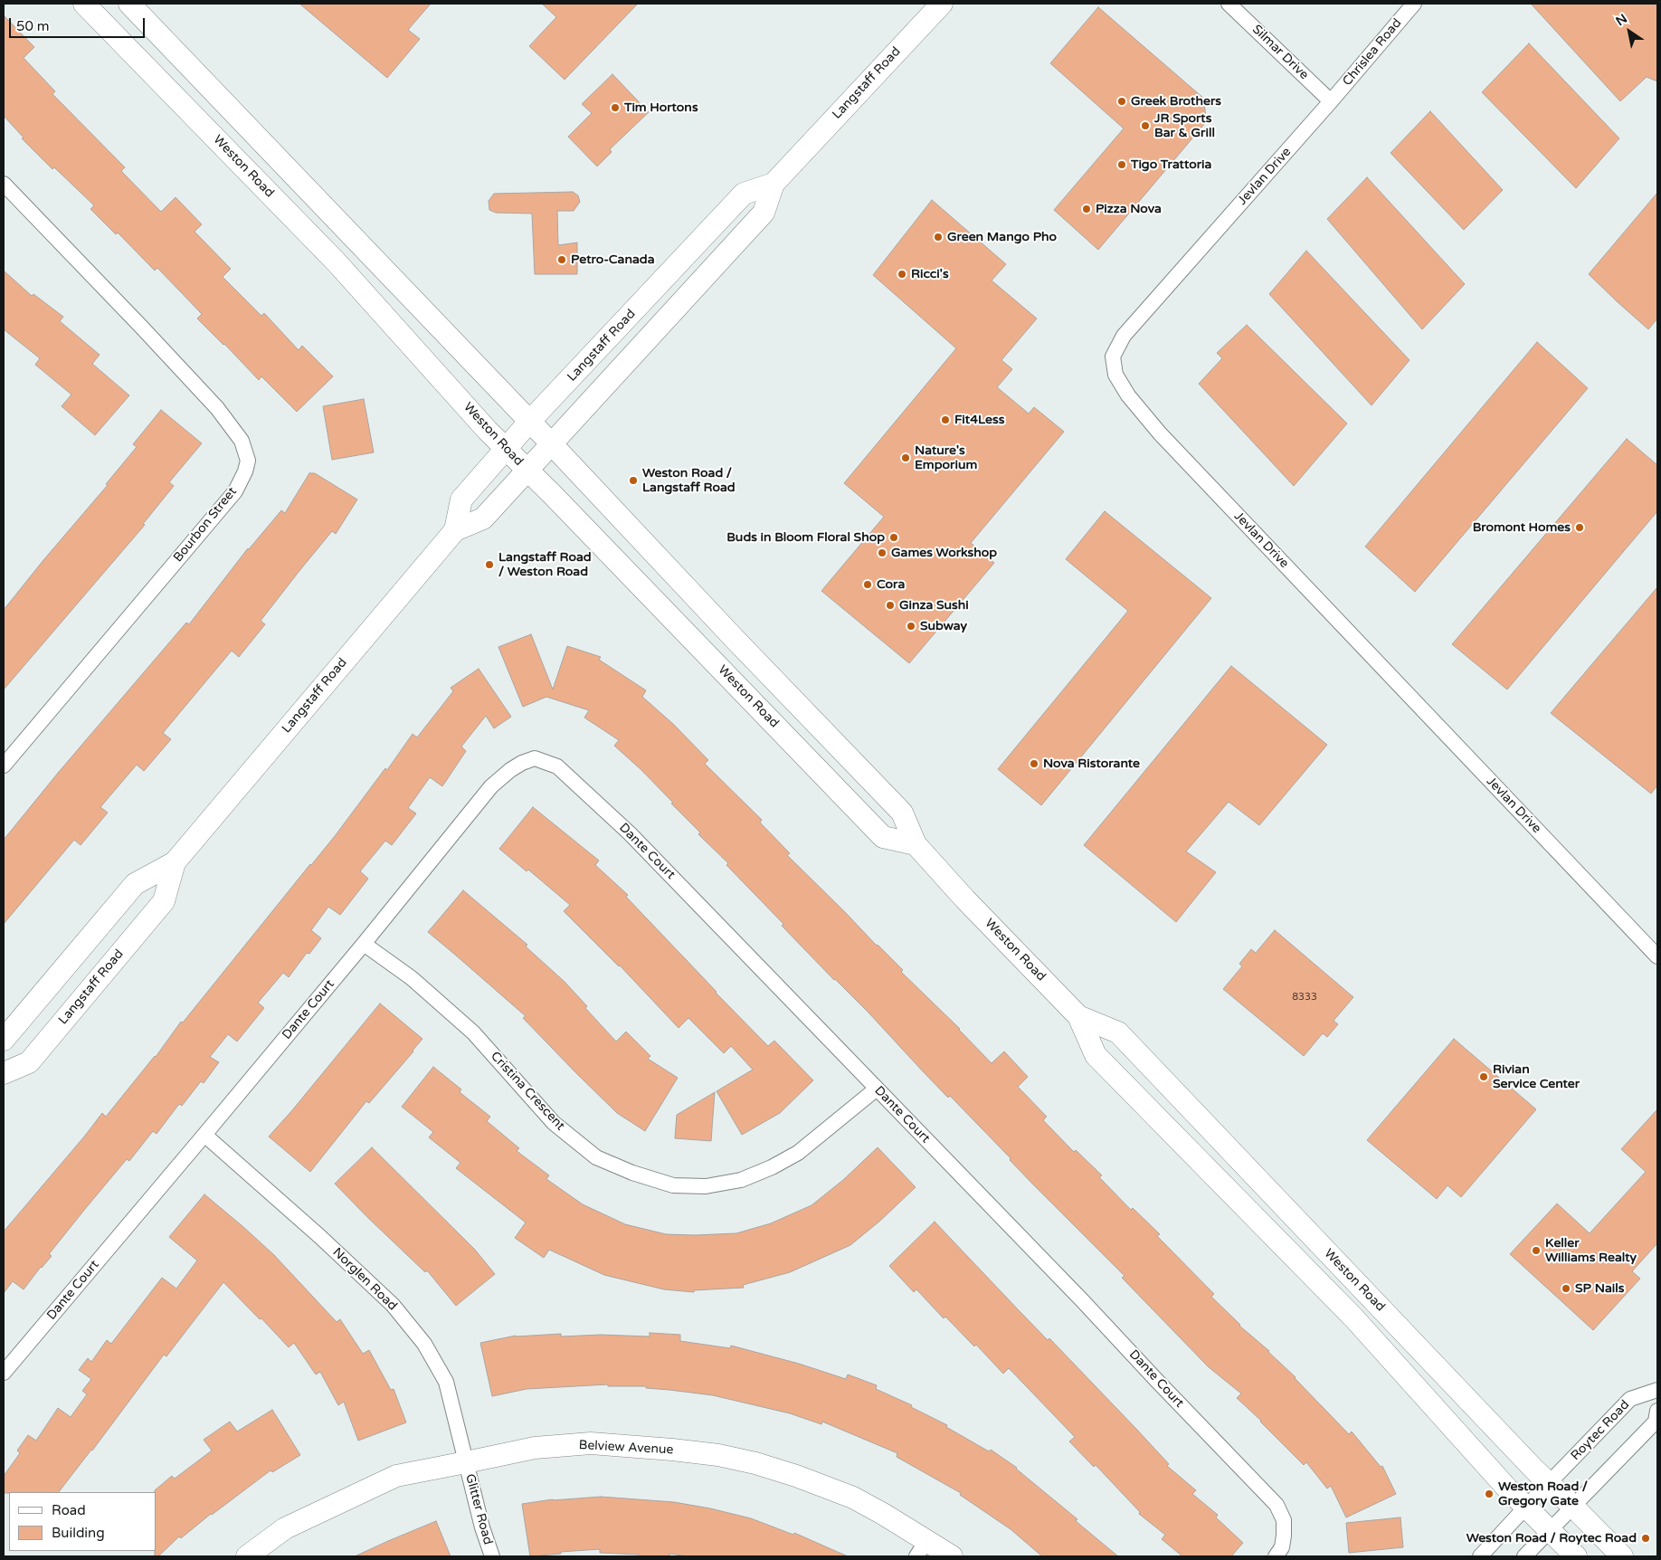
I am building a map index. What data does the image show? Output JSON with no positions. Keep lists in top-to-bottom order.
{
  "streets": {
    "main road": ["Langstaff Road", "Weston Road", "Belview Avenue"],
    "street": [
      "Silmar Drive",
      "Chrislea Road",
      "Jevlan Drive",
      "Bourbon Street",
      "Dante Court",
      "Cristina Crescent",
      "Norglen Road",
      "Roytec Road",
      "Glitter Road"
    ]
  },
  "crossings": [
    ["Silmar Drive", "Chrislea Road"],
    ["Silmar Drive", "Jevlan Drive"],
    ["Chrislea Road", "Jevlan Drive"],
    ["Langstaff Road", "Weston Road"],
    ["Weston Road", "Roytec Road"],
    ["Dante Court", "Cristina Crescent"],
    ["Dante Court", "Norglen Road"],
    ["Norglen Road", "Belview Avenue"],
    ["Norglen Road", "Glitter Road"],
    ["Belview Avenue", "Glitter Road"]
  ],
  "places": [
    "Greek Brothers",
    "Tim Hortons",
    "JR Sports Bar & Grill",
    "Tigo Trattoria",
    "Pizza Nova",
    "Green Mango Pho",
    "Petro-Canada",
    "Ricci's",
    "Fit4Less",
    "Nature's Emporium",
    "Weston Road / Langstaff Road",
    "Bromont Homes",
    "Buds in Bloom Floral Shop",
    "Games Workshop",
    "Langstaff Road / Weston Road",
    "Cora",
    "Ginza Sushi",
    "Subway",
    "Nova Ristorante",
    "Rivian Service Center",
    "Keller Williams Realty",
    "SP Nails",
    "Weston Road / Gregory Gate",
    "Weston Road / Roytec Road"
  ],
  "house_numbers": ["8333"],
  "legend": ["Road", "Building"],
  "scale_bar": "50 m",
  "north": "top left"
}
